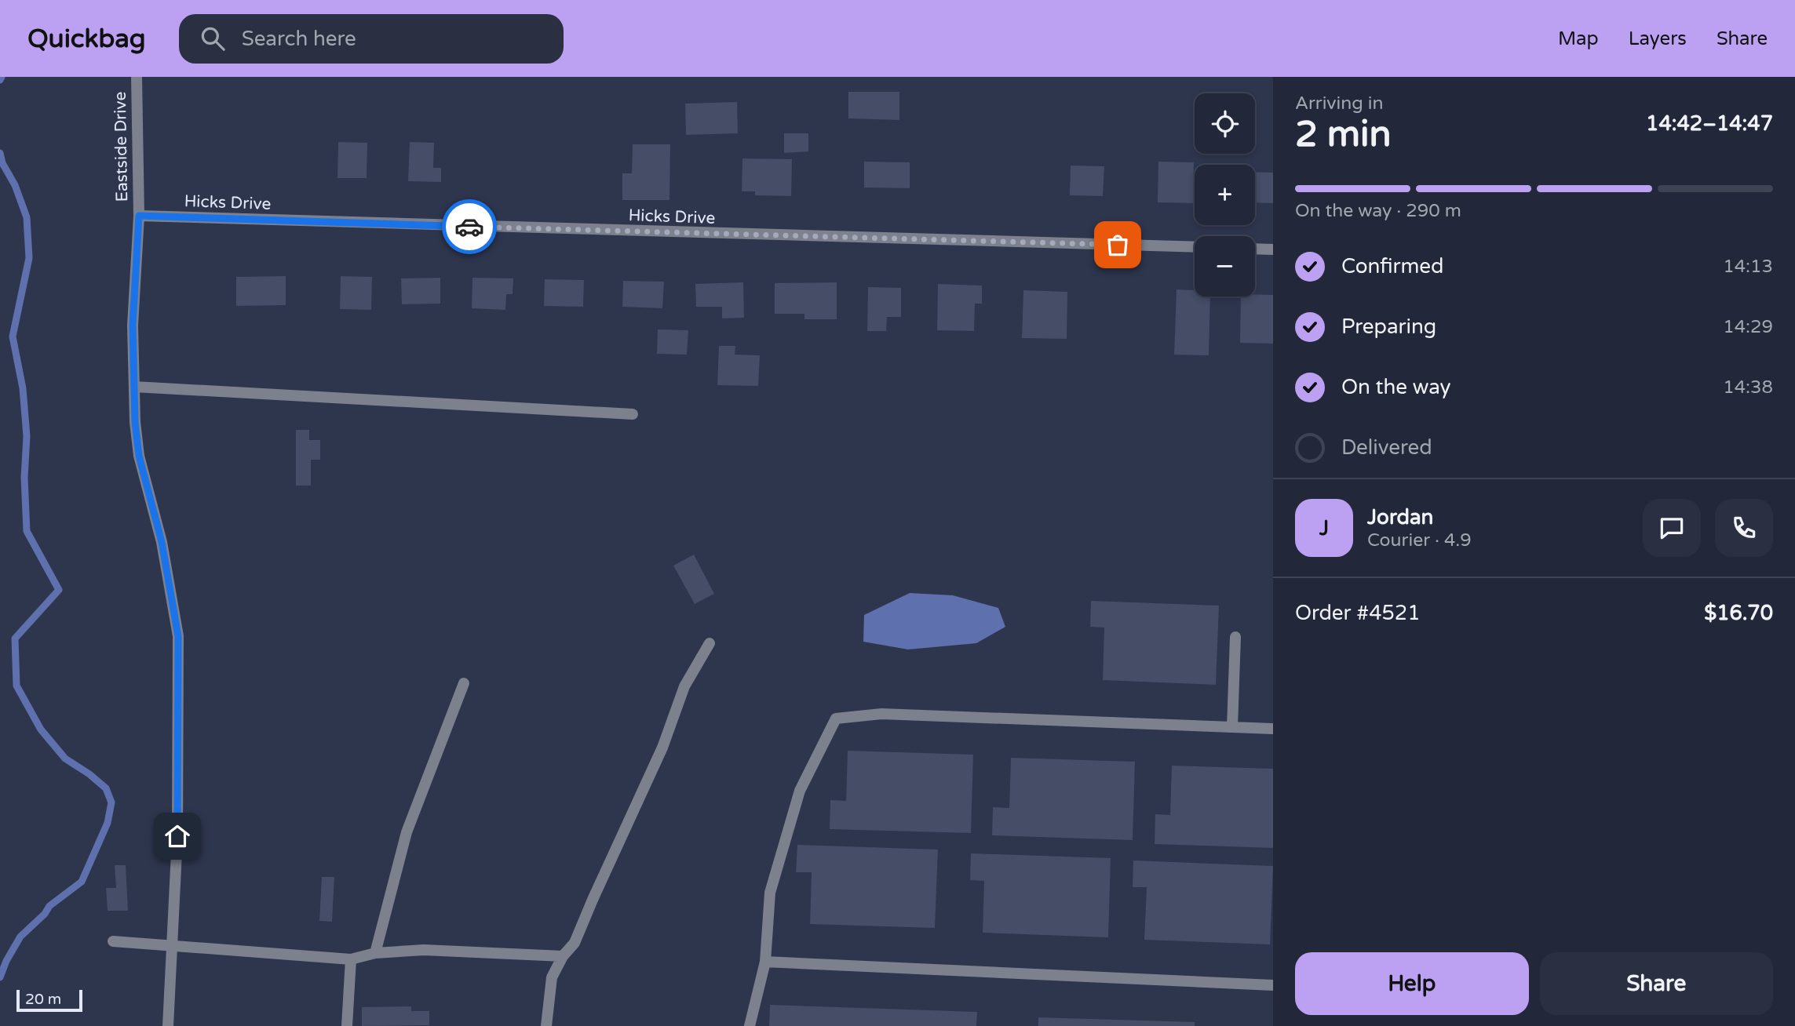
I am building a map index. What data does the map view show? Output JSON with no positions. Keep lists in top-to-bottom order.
{
  "streets": {
    "street": ["Eastside Drive", "Hicks Drive"]
  },
  "crossings": [
    ["Eastside Drive", "Hicks Drive"]
  ],
  "scale_bar": "20 m",
  "page": {
    "header": "Quickbag",
    "search": "Search here",
    "nav": ["Map", "Layers", "Share"],
    "heading": ["2 min", "Arriving in", "14:42–14:47"],
    "panel": [
      "Jordan",
      "Courier · 4.9",
      "Order #4521",
      "$16.70"
    ],
    "map_buttons": ["+", "−"],
    "bar": "On the way · 290 m",
    "list": [
      ["Confirmed", "14:13"],
      ["Preparing", "14:29"],
      ["On the way", "14:38"],
      "Delivered"
    ],
    "round": "J",
    "buttons": ["Help", "Share"],
    "scale": "20 m"
  }
}
